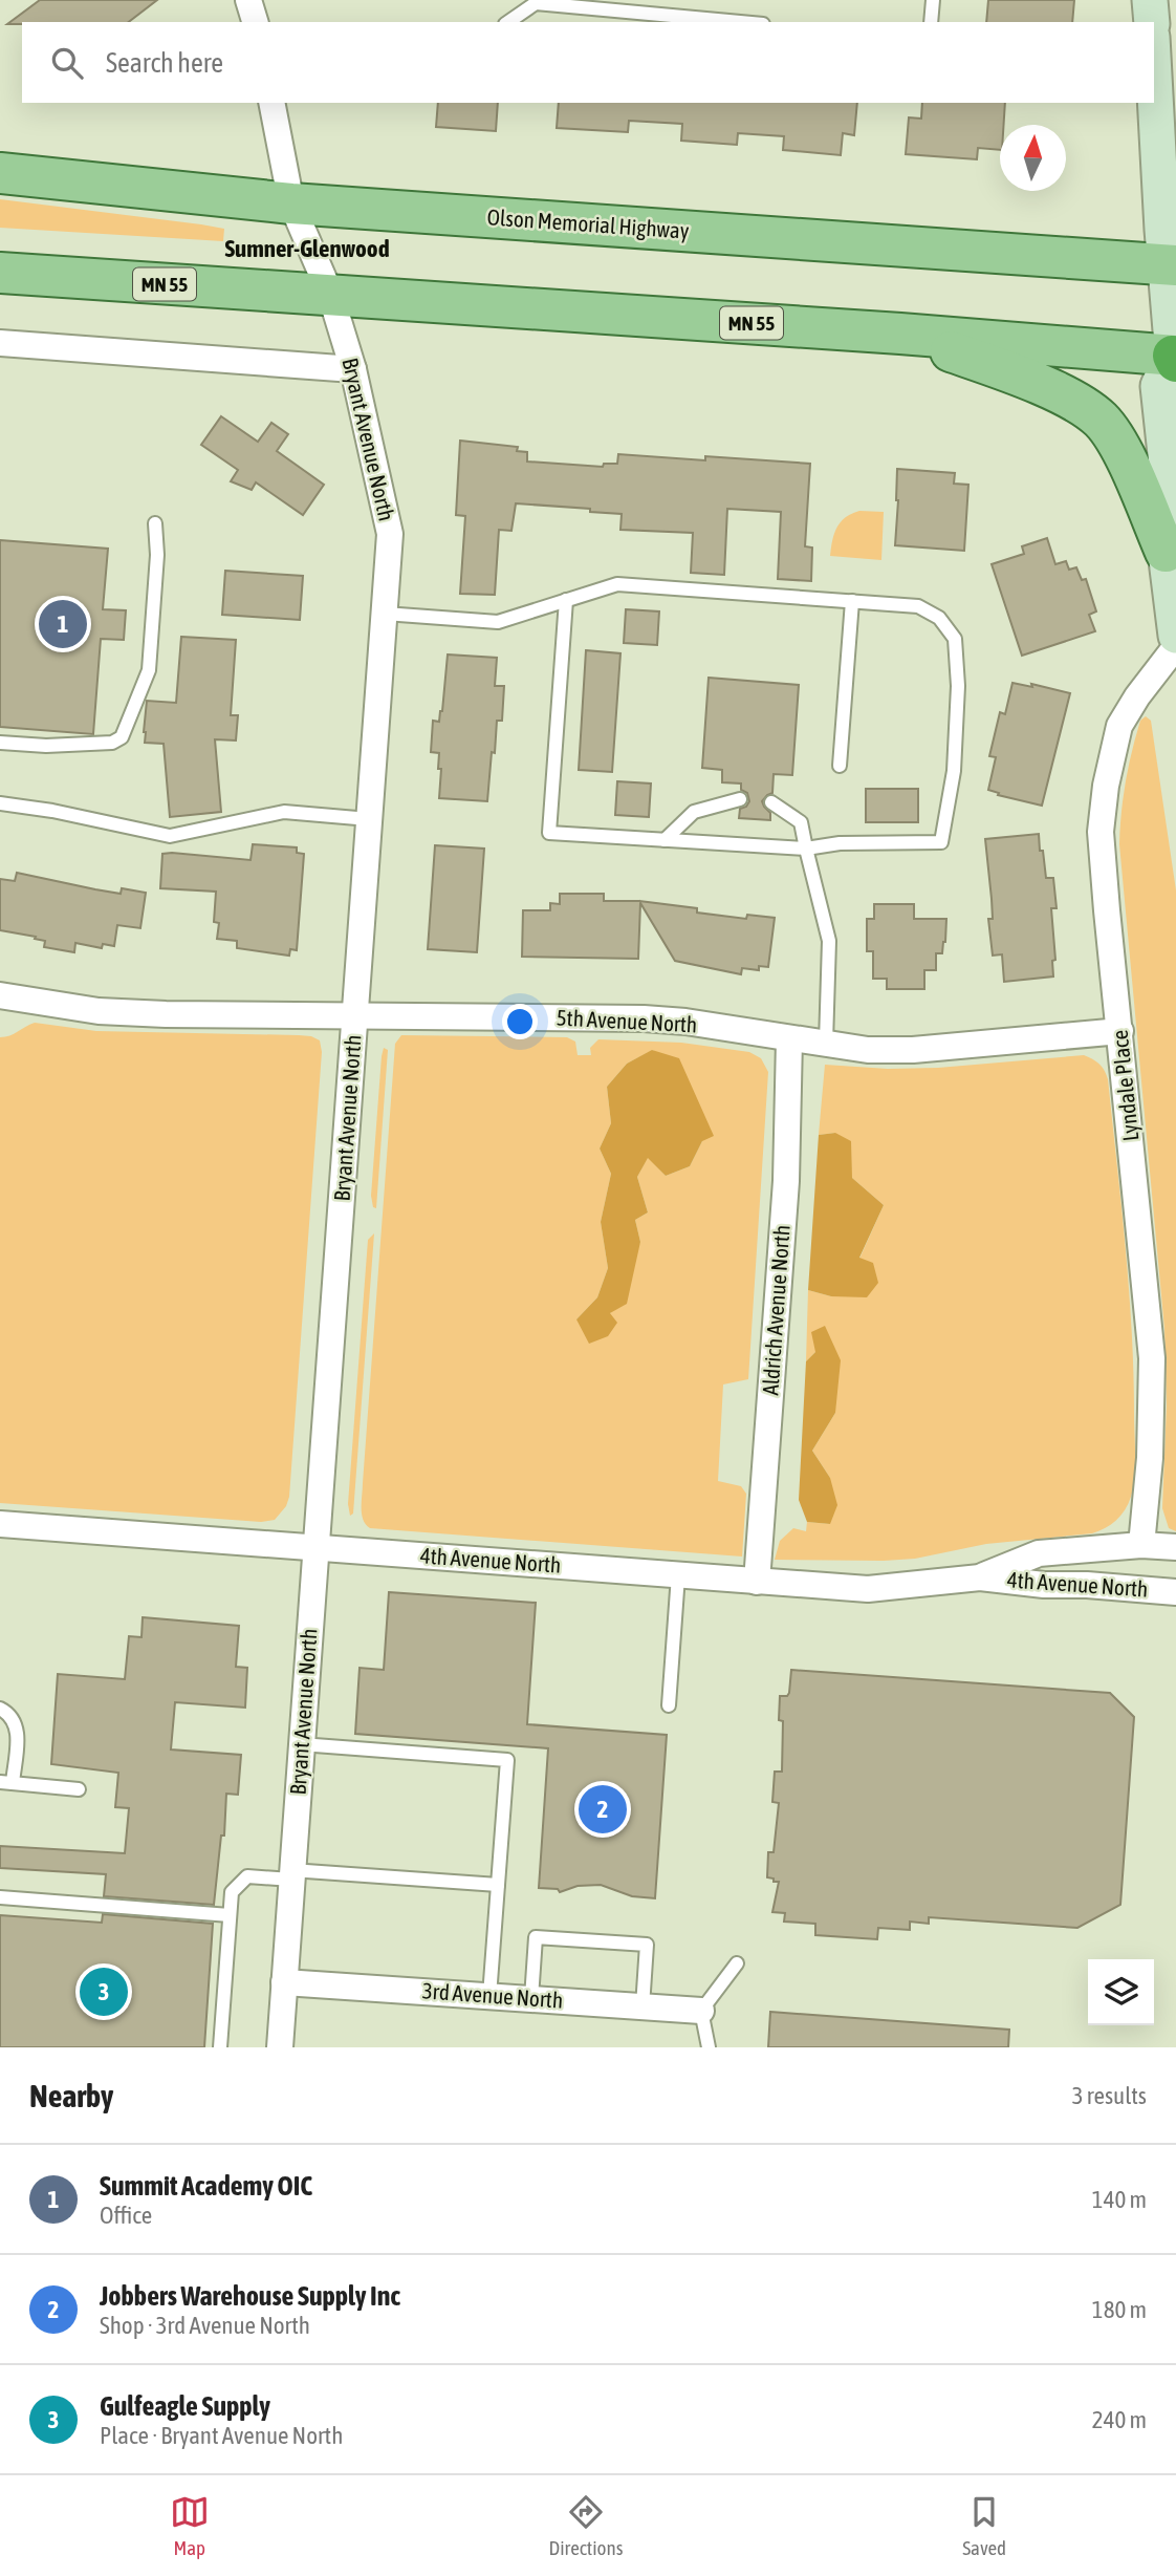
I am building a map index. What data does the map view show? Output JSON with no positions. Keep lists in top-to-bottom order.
{
  "streets": {
    "main road": ["Olson Memorial Highway", "MN 55"],
    "street": [
      "Bryant Avenue North",
      "5th Avenue North",
      "Lyndale Place",
      "Aldrich Avenue North",
      "4th Avenue North",
      "3rd Avenue North"
    ]
  },
  "crossings": [
    ["Olson Memorial Highway", "Bryant Avenue North"],
    ["MN 55", "Bryant Avenue North"],
    ["Bryant Avenue North", "5th Avenue North"],
    ["Bryant Avenue North", "4th Avenue North"],
    ["Bryant Avenue North", "3rd Avenue North"],
    ["5th Avenue North", "Lyndale Place"],
    ["5th Avenue North", "Aldrich Avenue North"],
    ["Lyndale Place", "4th Avenue North"],
    ["Aldrich Avenue North", "4th Avenue North"]
  ],
  "districts": ["Sumner-Glenwood"],
  "north": "top",
  "page": {
    "search": "Search here",
    "pins": ["1", "2", "3"],
    "heading": ["Nearby", "3 results"],
    "list": [
      {
        "mark": "1",
        "name": "Summit Academy OIC",
        "note": "Office",
        "value": "140 m"
      },
      {
        "mark": "2",
        "name": "Jobbers Warehouse Supply Inc",
        "note": "Shop · 3rd Avenue North",
        "value": "180 m"
      },
      {
        "mark": "3",
        "name": "Gulfeagle Supply",
        "note": "Place · Bryant Avenue North",
        "value": "240 m"
      }
    ],
    "nav": ["Map", "Directions", "Saved"]
  }
}
